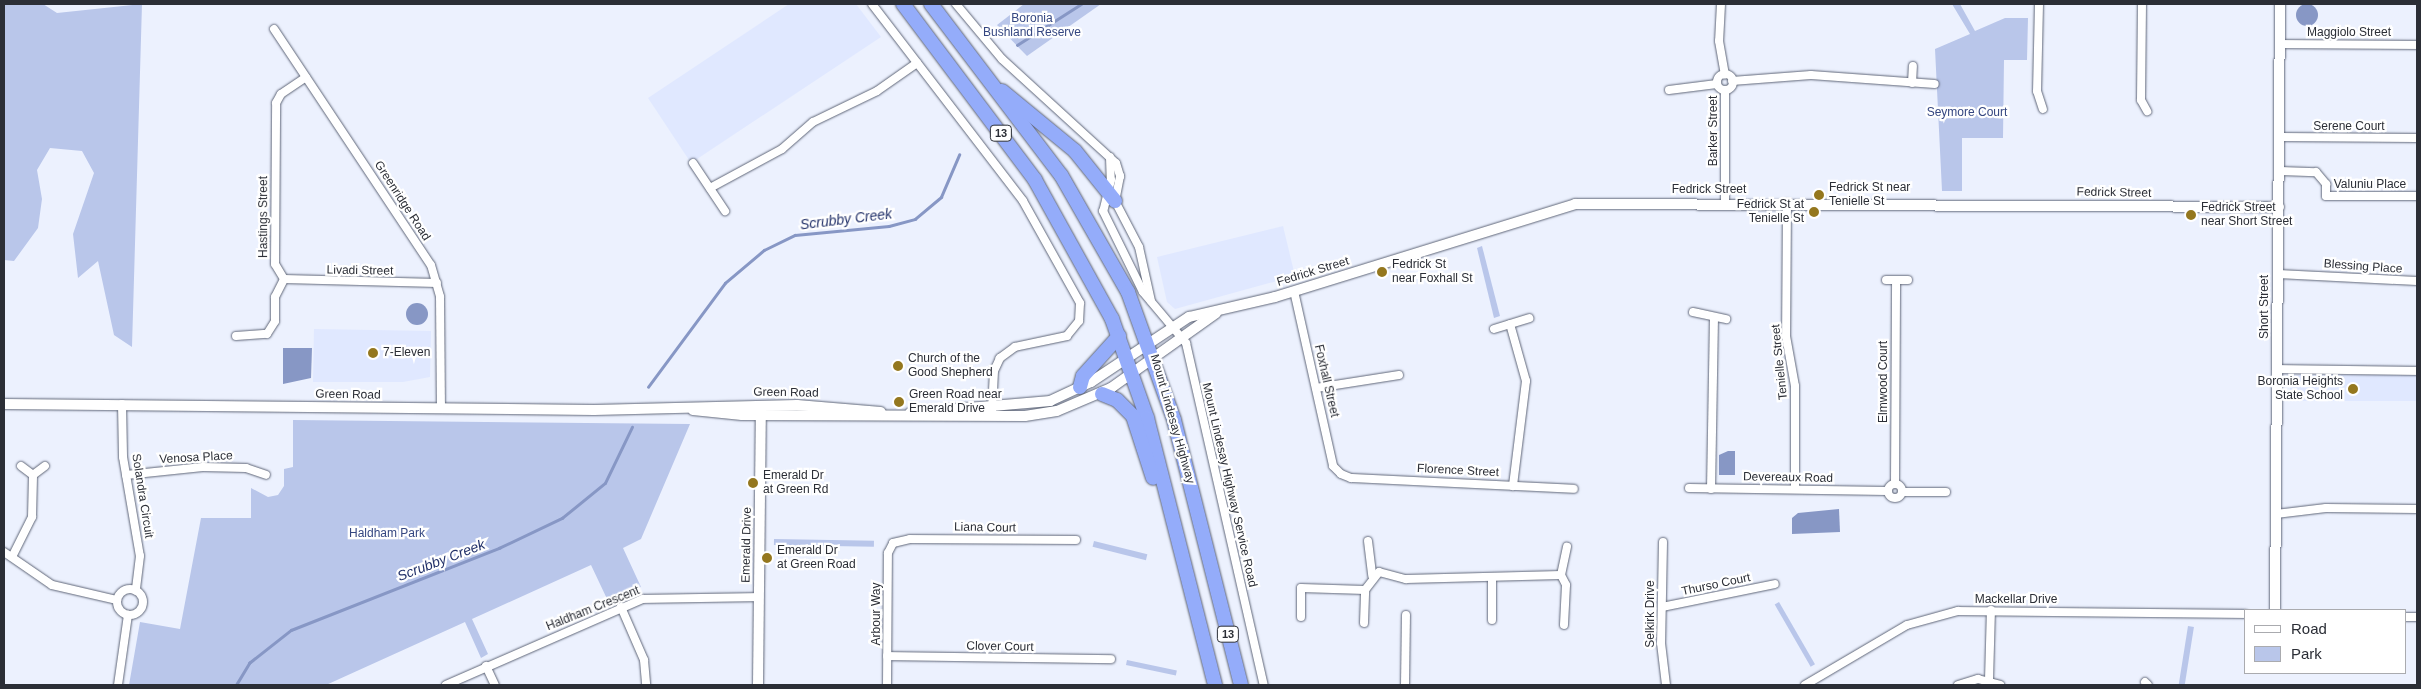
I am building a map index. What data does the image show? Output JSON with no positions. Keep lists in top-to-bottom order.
{
  "streets": {
    "highway": ["13", "Mount Lindesay Highway"],
    "street": [
      "Maggiolo Street",
      "Serene Court",
      "Barker Street",
      "Valuniu Place",
      "Fedrick Street",
      "Greenridge Road",
      "Hastings Street",
      "Blessing Place",
      "Livadi Street",
      "Short Street",
      "Tenielle Street",
      "Foxhall Street",
      "Elmwood Court",
      "Green Road",
      "Venosa Place",
      "Florence Street",
      "Devereaux Road",
      "Mount Lindesay Highway Service Road",
      "Solandra Circuit",
      "Liana Court",
      "Emerald Drive",
      "Thurso Court",
      "Mackellar Drive",
      "Haldham Crescent",
      "Arbour Way",
      "Selkirk Drive",
      "Clover Court"
    ]
  },
  "crossings": [
    ["Maggiolo Street", "Short Street"],
    ["Serene Court", "Short Street"],
    ["Barker Street", "Fedrick Street"],
    ["Valuniu Place", "Short Street"],
    ["Fedrick Street", "Short Street"],
    ["Fedrick Street", "Tenielle Street"],
    ["Fedrick Street", "Foxhall Street"],
    ["Fedrick Street", "Green Road"],
    ["Fedrick Street", "Mount Lindesay Highway"],
    ["Fedrick Street", "Mount Lindesay Highway Service Road"],
    ["Greenridge Road", "Hastings Street"],
    ["Greenridge Road", "Livadi Street"],
    ["Greenridge Road", "Green Road"],
    ["Hastings Street", "Livadi Street"],
    ["Blessing Place", "Short Street"],
    ["Tenielle Street", "Devereaux Road"],
    ["Foxhall Street", "Florence Street"],
    ["Green Road", "Mount Lindesay Highway"],
    ["Green Road", "Solandra Circuit"],
    ["Green Road", "Emerald Drive"],
    ["Venosa Place", "Solandra Circuit"],
    ["Liana Court", "Arbour Way"],
    ["Emerald Drive", "Haldham Crescent"],
    ["Thurso Court", "Selkirk Drive"],
    ["Arbour Way", "Clover Court"]
  ],
  "water": ["Scrubby Creek"],
  "parks": ["Boronia Bushland Reserve", "Seymore Court", "Haldham Park"],
  "places": [
    "Fedrick St near Tenielle St",
    "Fedrick St at Tenielle St",
    "Fedrick Street near Short Street",
    "Fedrick St near Foxhall St",
    "7-Eleven",
    "Church of the Good Shepherd",
    "Boronia Heights State School",
    "Green Road near Emerald Drive",
    "Emerald Dr at Green Rd",
    "Emerald Dr at Green Road"
  ],
  "legend": ["Road", "Park"]
}
